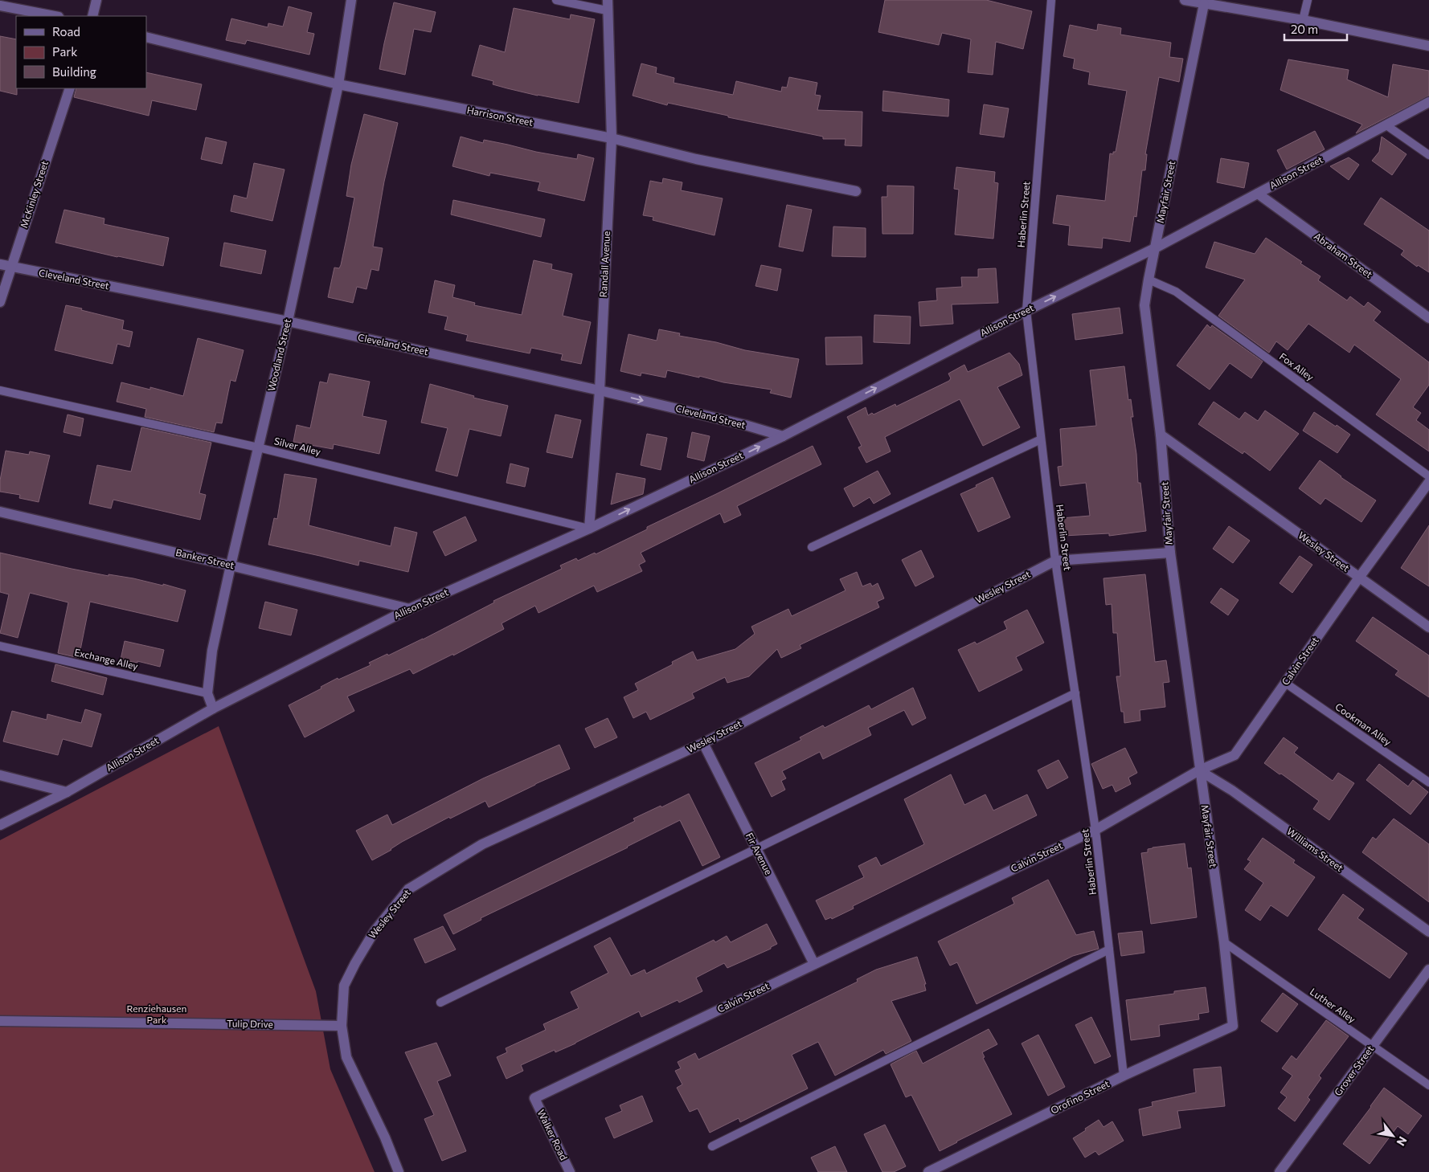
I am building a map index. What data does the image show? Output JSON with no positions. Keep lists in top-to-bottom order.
{
  "streets": {
    "street": [
      "Harrison Street",
      "Allison Street",
      "Mayfair Street",
      "McKinley Street",
      "Abraham Street",
      "Randall Avenue",
      "Cleveland Street",
      "Woodland Street",
      "Wesley Street",
      "Banker Street",
      "Calvin Street",
      "Williams Street",
      "Fir Avenue",
      "Tulip Drive",
      "Grover Street",
      "Orofino Street",
      "Walker Road"
    ],
    "lane": [
      "Haberlin Street",
      "Fox Alley",
      "Silver Alley",
      "Exchange Alley",
      "Cookman Alley",
      "Luther Alley"
    ]
  },
  "crossings": [
    ["Harrison Street", "Randall Avenue"],
    ["Harrison Street", "Woodland Street"],
    ["Allison Street", "Mayfair Street"],
    ["Allison Street", "Haberlin Street"],
    ["Allison Street", "Abraham Street"],
    ["Allison Street", "Randall Avenue"],
    ["Allison Street", "Cleveland Street"],
    ["Allison Street", "Woodland Street"],
    ["Allison Street", "Silver Alley"],
    ["Allison Street", "Banker Street"],
    ["Mayfair Street", "Fox Alley"],
    ["Mayfair Street", "Wesley Street"],
    ["Mayfair Street", "Calvin Street"],
    ["Mayfair Street", "Williams Street"],
    ["Mayfair Street", "Luther Alley"],
    ["Mayfair Street", "Orofino Street"],
    ["McKinley Street", "Cleveland Street"],
    ["Haberlin Street", "Wesley Street"],
    ["Haberlin Street", "Calvin Street"],
    ["Haberlin Street", "Orofino Street"],
    ["Randall Avenue", "Cleveland Street"],
    ["Randall Avenue", "Silver Alley"],
    ["Cleveland Street", "Woodland Street"],
    ["Woodland Street", "Silver Alley"],
    ["Woodland Street", "Banker Street"],
    ["Woodland Street", "Exchange Alley"],
    ["Wesley Street", "Calvin Street"],
    ["Wesley Street", "Fir Avenue"],
    ["Wesley Street", "Tulip Drive"],
    ["Calvin Street", "Cookman Alley"],
    ["Calvin Street", "Williams Street"],
    ["Calvin Street", "Fir Avenue"],
    ["Calvin Street", "Walker Road"],
    ["Luther Alley", "Grover Street"]
  ],
  "one_way": ["Allison Street"],
  "parks": ["Renziehausen Park"],
  "legend": ["Road", "Park", "Building"],
  "scale_bar": "20 m",
  "north": "bottom right"
}
